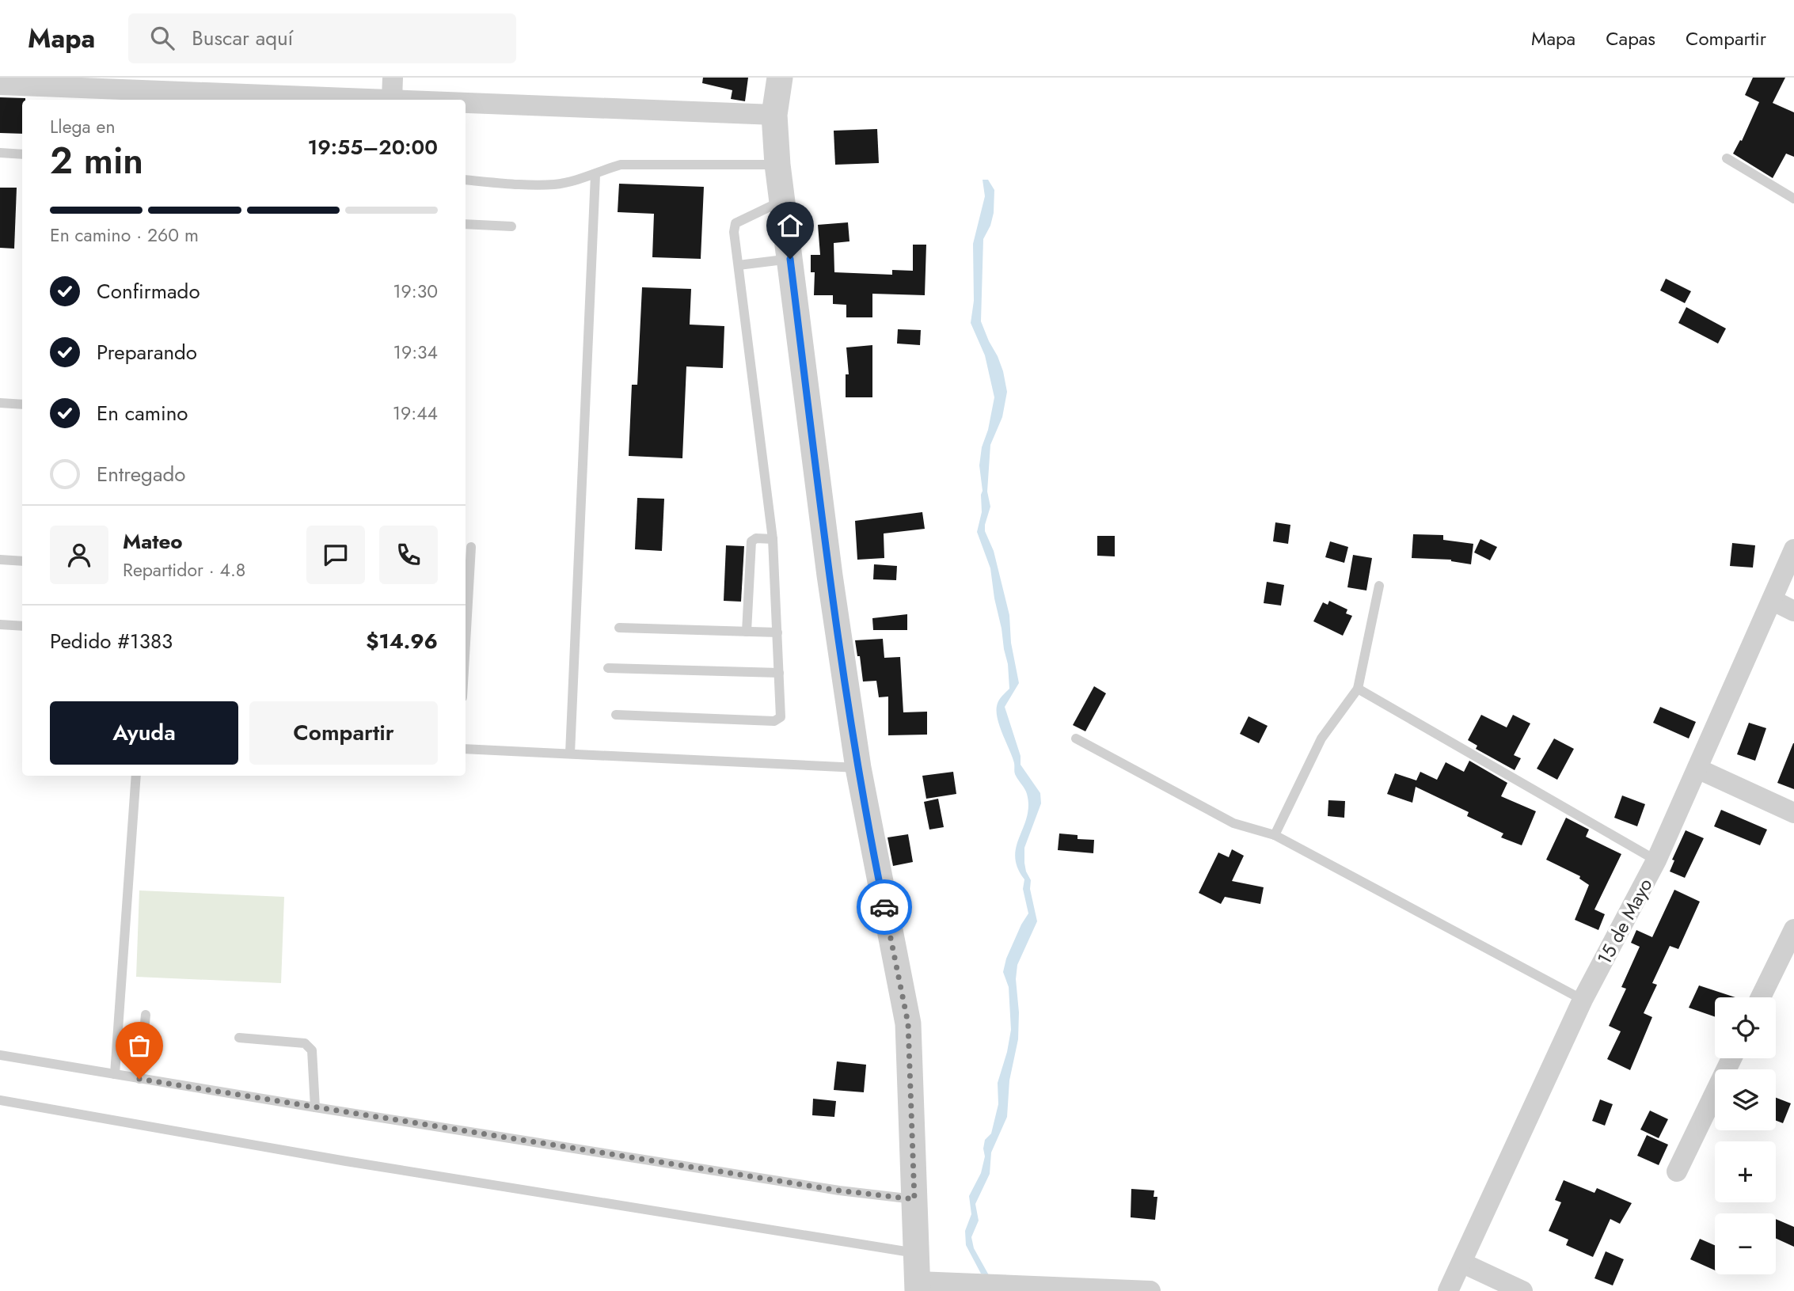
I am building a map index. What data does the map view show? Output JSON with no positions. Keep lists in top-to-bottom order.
{
  "streets": {
    "street": ["15 de Mayo"]
  },
  "page": {
    "header": "Mapa",
    "search": "Buscar aquí",
    "nav": ["Mapa", "Capas", "Compartir"],
    "heading": ["2 min", "Llega en", "19:55–20:00"],
    "panel": [
      "Mateo",
      "Repartidor · 4.8",
      "Pedido #1383",
      "$14.96"
    ],
    "bar": "En camino · 260 m",
    "list": [
      ["Confirmado", "19:30"],
      ["Preparando", "19:34"],
      ["En camino", "19:44"],
      "Entregado"
    ],
    "buttons": ["Ayuda", "Compartir"],
    "map_buttons": ["+", "−"]
  }
}
